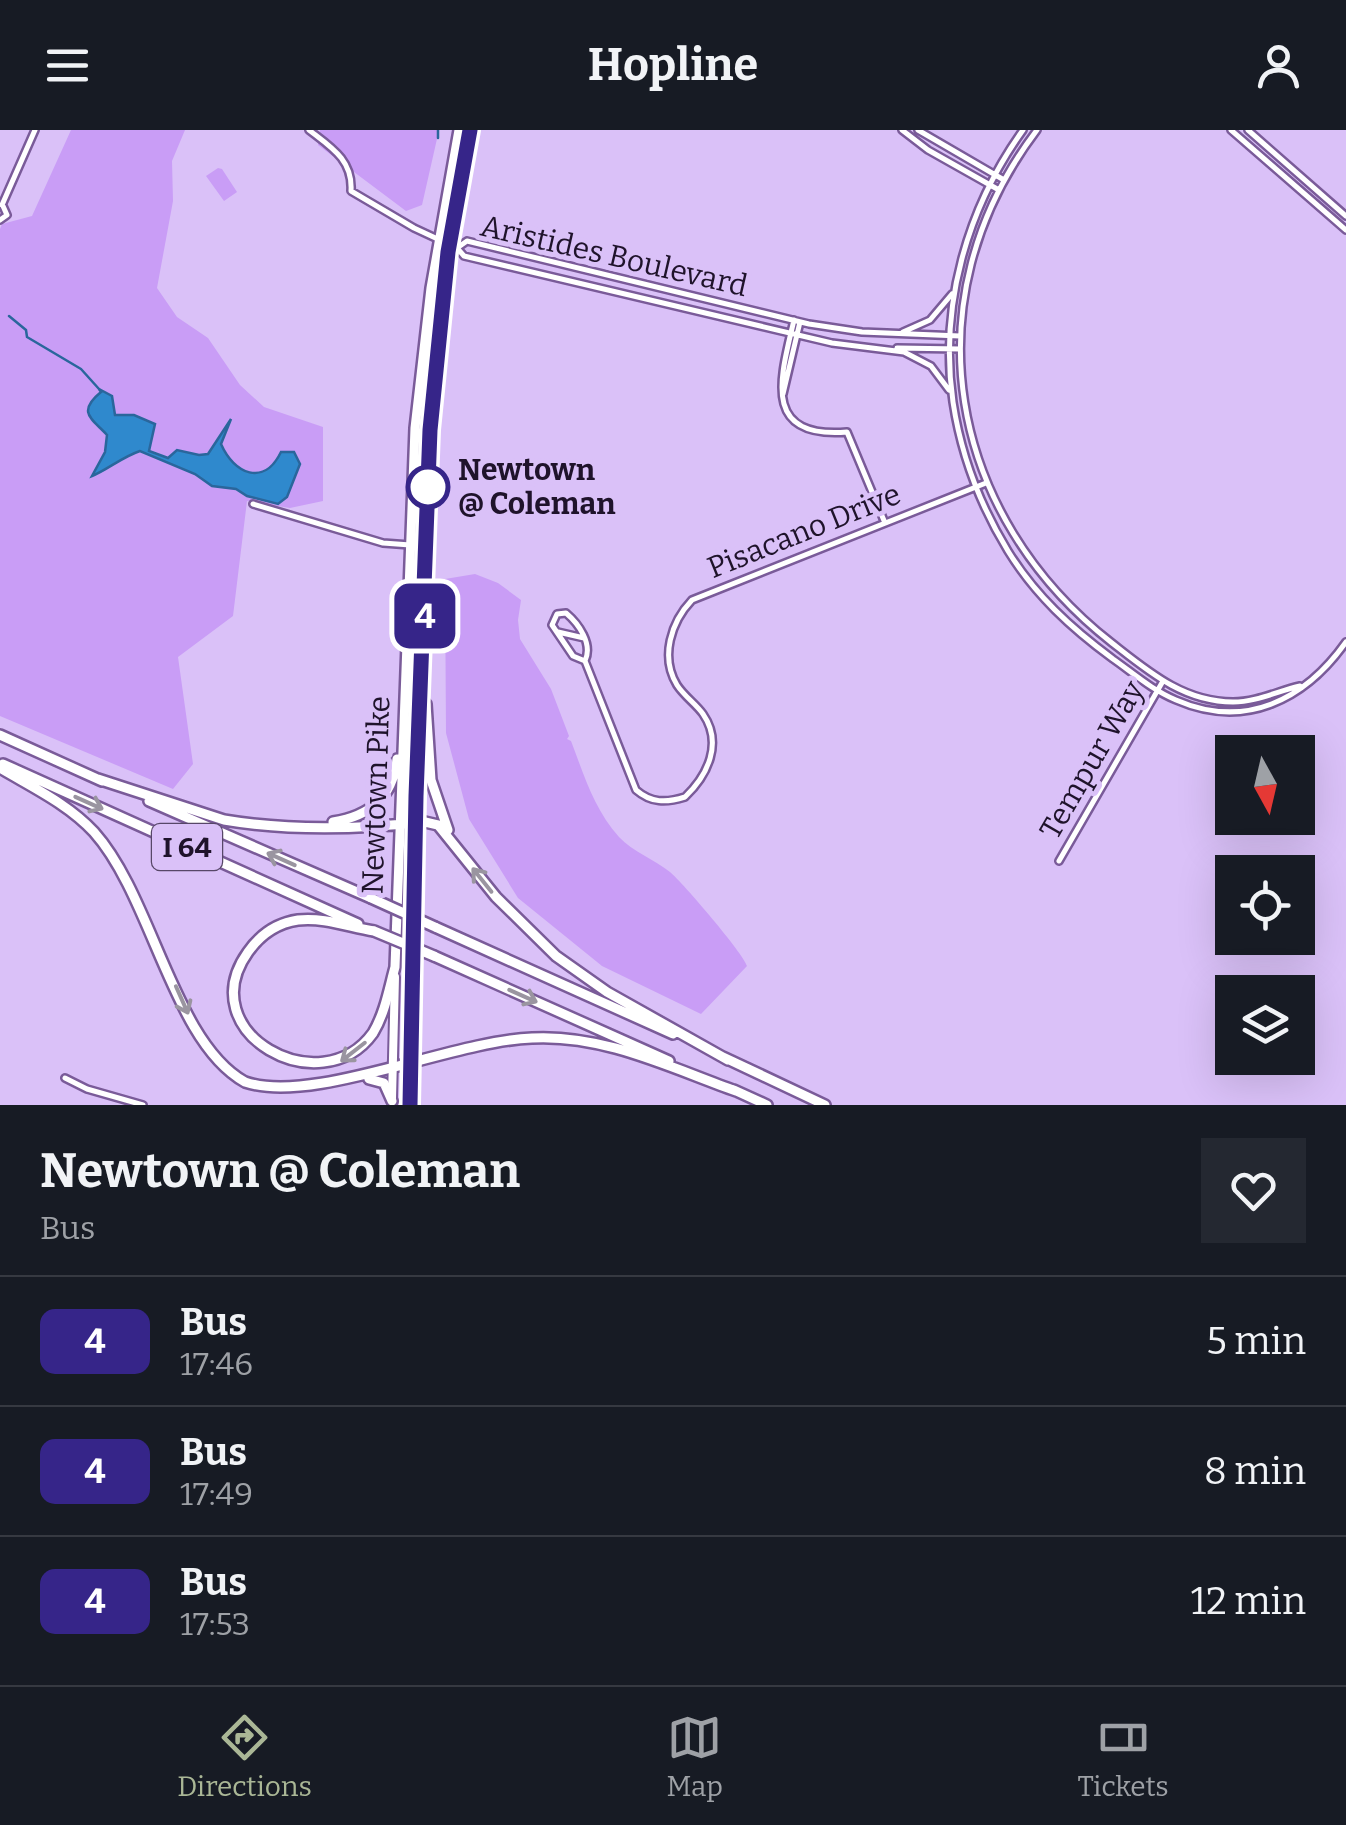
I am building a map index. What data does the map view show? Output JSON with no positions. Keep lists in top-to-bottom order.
{
  "streets": {
    "highway": ["Newtown Pike", "I 64"],
    "street": ["Aristides Boulevard", "Pisacano Drive", "Tempur Way"]
  },
  "crossings": [
    ["Aristides Boulevard", "Newtown Pike"]
  ],
  "places": ["Newtown @ Coleman"],
  "lines": ["bus line 4"],
  "north": "bottom",
  "page": {
    "header": "Hopline",
    "on_map": "4",
    "heading": ["Newtown @ Coleman", "Bus"],
    "list": [
      {
        "mark": "4",
        "name": "Bus",
        "note": "17:46",
        "value": "5 min"
      },
      {
        "mark": "4",
        "name": "Bus",
        "note": "17:49",
        "value": "8 min"
      },
      {
        "mark": "4",
        "name": "Bus",
        "note": "17:53",
        "value": "12 min"
      }
    ],
    "tabs": ["Directions", "Map", "Tickets"]
  }
}
